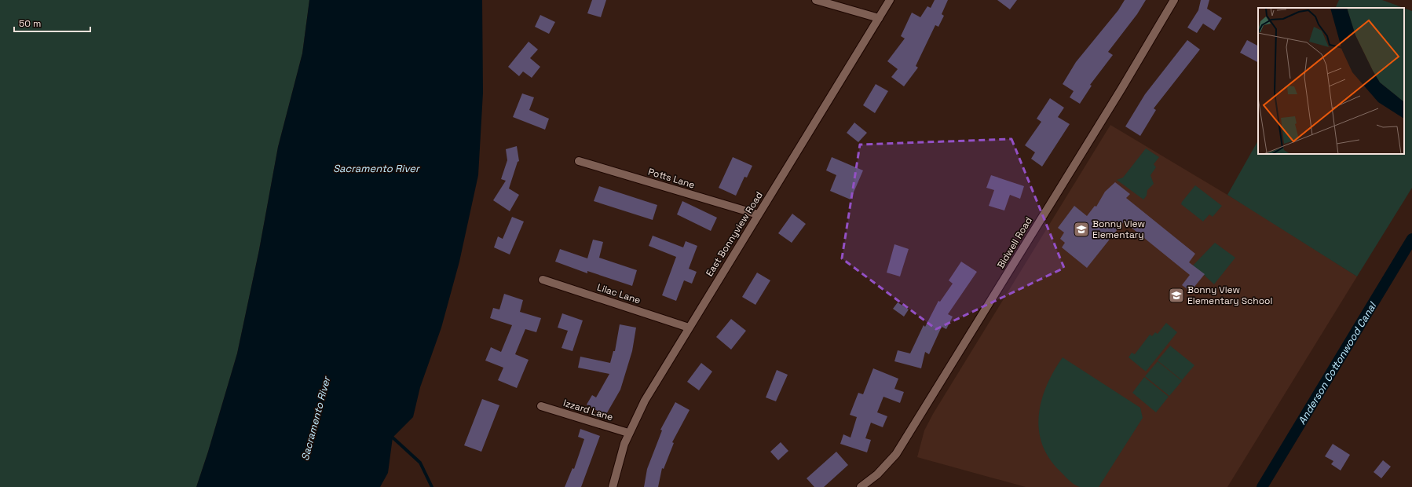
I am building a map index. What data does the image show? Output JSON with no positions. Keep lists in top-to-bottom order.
{
  "streets": {
    "street": [
      "Potts Lane",
      "East Bonnyview Road",
      "Bidwell Road",
      "Lilac Lane",
      "Izzard Lane"
    ]
  },
  "crossings": [
    ["Potts Lane", "East Bonnyview Road"],
    ["East Bonnyview Road", "Lilac Lane"],
    ["East Bonnyview Road", "Izzard Lane"]
  ],
  "water": ["Sacramento River", "Anderson Cottonwood Canal"],
  "places": {
    "school or university": ["Bonny View Elementary", "Bonny View Elementary School"]
  },
  "scale_bar": "50 m"
}
